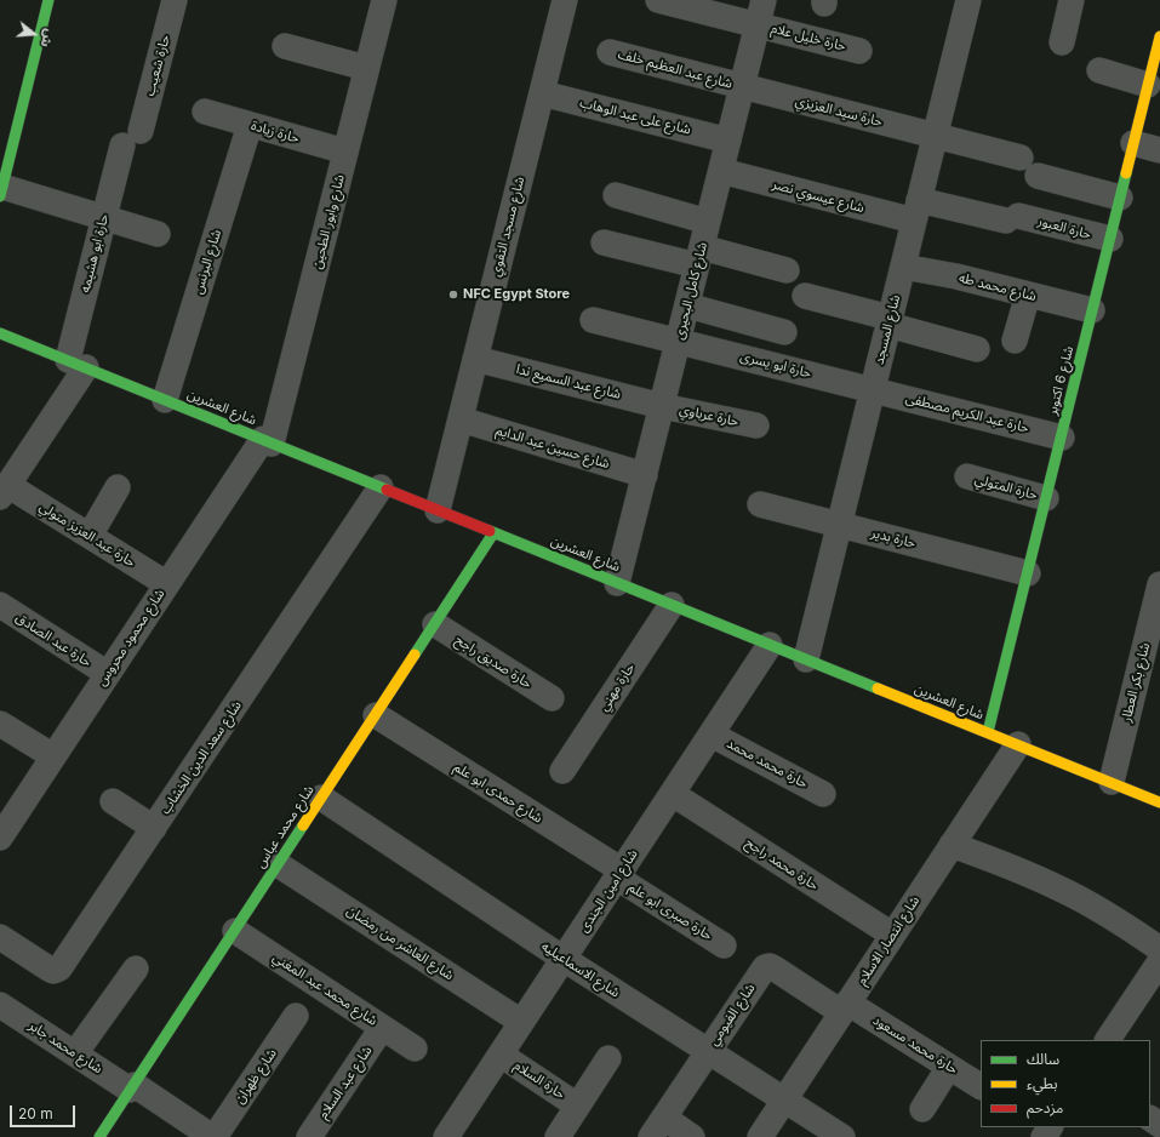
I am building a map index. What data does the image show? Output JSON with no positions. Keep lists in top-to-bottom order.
{
  "streets": {
    "street": [
      "حارة خليل علام",
      "حارة شعيب",
      "شارع عبد العظيم خلف",
      "حارة سيد العزيزي",
      "شارع على عبد الوهاب",
      "حارة زيادة",
      "شارع عيسوي نصر",
      "شارع وابور الطحين",
      "شارع مسجد التقوي",
      "حارة العبور",
      "حارة ابو هشيمه",
      "شارع البرنس",
      "شارع محمد طه",
      "شارع كامل البحيرى",
      "شارع المسجد",
      "حارة ابو يسرى",
      "شارع 6 اكتوبر",
      "شارع عبد السميع ندا",
      "شارع العشرين",
      "حارة عبد الكريم مصطفى",
      "حارة عرباوي",
      "شارع حسين عبد الدايم",
      "حارة المتولي",
      "حارة عبد العزيز متولي",
      "حارة بدير",
      "شارع محمود محروس",
      "حارة عبد الصادق",
      "حارة صديق راجح",
      "شارع بكر العطار",
      "حارة مهني",
      "شارع سعد الدين الخشاب",
      "حارة محمد محمد",
      "شارع حمدى ابو علم",
      "شارع محمد عباس",
      "حارة محمد راجح",
      "شارع امين الجندى",
      "حارة صبرى ابو علم",
      "شارع انتصار الاسلام",
      "شارع العاشر من رمضان",
      "شارع الاسماعيليه",
      "شارع محمد عبد المغني",
      "شارع الفيومي",
      "حارة محمد مسعود",
      "شارع محمد جابر",
      "شارع ظهران",
      "حارة السلام",
      "شارع عبد السلام"
    ]
  },
  "crossings": [
    ["حارة خليل علام", "شارع كامل البحيرى"],
    ["حارة شعيب", "حارة ابو هشيمه"],
    ["شارع عبد العظيم خلف", "حارة سيد العزيزي"],
    ["شارع عبد العظيم خلف", "شارع كامل البحيرى"],
    ["حارة سيد العزيزي", "شارع كامل البحيرى"],
    ["حارة سيد العزيزي", "شارع المسجد"],
    ["شارع على عبد الوهاب", "شارع مسجد التقوي"],
    ["شارع على عبد الوهاب", "شارع كامل البحيرى"],
    ["حارة زيادة", "شارع وابور الطحين"],
    ["حارة زيادة", "شارع البرنس"],
    ["شارع عيسوي نصر", "حارة العبور"],
    ["شارع عيسوي نصر", "شارع كامل البحيرى"],
    ["شارع عيسوي نصر", "شارع المسجد"],
    ["شارع وابور الطحين", "شارع العشرين"],
    ["شارع وابور الطحين", "شارع محمود محروس"],
    ["شارع مسجد التقوي", "شارع عبد السميع ندا"],
    ["شارع مسجد التقوي", "شارع العشرين"],
    ["شارع مسجد التقوي", "شارع حسين عبد الدايم"],
    ["حارة العبور", "شارع 6 اكتوبر"],
    ["حارة ابو هشيمه", "شارع العشرين"],
    ["حارة ابو هشيمه", "حارة عبد العزيز متولي"],
    ["شارع البرنس", "شارع العشرين"],
    ["شارع محمد طه", "شارع المسجد"],
    ["شارع محمد طه", "شارع 6 اكتوبر"],
    ["شارع كامل البحيرى", "حارة ابو يسرى"],
    ["شارع كامل البحيرى", "شارع عبد السميع ندا"],
    ["شارع كامل البحيرى", "شارع العشرين"],
    ["شارع كامل البحيرى", "حارة عرباوي"],
    ["شارع كامل البحيرى", "شارع حسين عبد الدايم"],
    ["شارع المسجد", "حارة ابو يسرى"],
    ["شارع المسجد", "شارع العشرين"],
    ["شارع المسجد", "حارة عبد الكريم مصطفى"],
    ["شارع المسجد", "حارة بدير"],
    ["حارة ابو يسرى", "حارة عبد الكريم مصطفى"],
    ["شارع 6 اكتوبر", "شارع العشرين"],
    ["شارع 6 اكتوبر", "حارة عبد الكريم مصطفى"],
    ["شارع 6 اكتوبر", "حارة المتولي"],
    ["شارع 6 اكتوبر", "حارة بدير"],
    ["شارع عبد السميع ندا", "حارة عرباوي"],
    ["شارع العشرين", "شارع محمود محروس"],
    ["شارع العشرين", "شارع بكر العطار"],
    ["شارع العشرين", "حارة مهني"],
    ["شارع العشرين", "شارع سعد الدين الخشاب"],
    ["شارع العشرين", "شارع محمد عباس"],
    ["شارع العشرين", "شارع امين الجندى"],
    ["شارع العشرين", "شارع انتصار الاسلام"],
    ["حارة عبد العزيز متولي", "شارع محمود محروس"],
    ["شارع محمود محروس", "حارة عبد الصادق"],
    ["حارة صديق راجح", "شارع محمد عباس"],
    ["حارة محمد محمد", "شارع امين الجندى"],
    ["شارع حمدى ابو علم", "شارع محمد عباس"],
    ["شارع حمدى ابو علم", "شارع امين الجندى"],
    ["شارع حمدى ابو علم", "حارة صبرى ابو علم"],
    ["شارع محمد عباس", "شارع العاشر من رمضان"],
    ["شارع محمد عباس", "شارع الاسماعيليه"],
    ["شارع محمد عباس", "شارع محمد عبد المغني"],
    ["شارع محمد عباس", "شارع محمد جابر"],
    ["حارة محمد راجح", "شارع امين الجندى"],
    ["حارة محمد راجح", "شارع انتصار الاسلام"],
    ["شارع امين الجندى", "حارة صبرى ابو علم"],
    ["شارع امين الجندى", "شارع العاشر من رمضان"],
    ["شارع امين الجندى", "شارع الاسماعيليه"],
    ["شارع امين الجندى", "حارة السلام"],
    ["شارع انتصار الاسلام", "شارع الاسماعيليه"],
    ["شارع انتصار الاسلام", "شارع الفيومي"],
    ["شارع انتصار الاسلام", "حارة محمد مسعود"],
    ["شارع الاسماعيليه", "شارع الفيومي"],
    ["شارع محمد عبد المغني", "شارع عبد السلام"],
    ["شارع الفيومي", "حارة محمد مسعود"],
    ["شارع محمد جابر", "شارع ظهران"]
  ],
  "places": ["NFC Egypt Store"],
  "legend": ["سالك", "بطيء", "مزدحم"],
  "scale_bar": "20 m",
  "north": "right"
}
